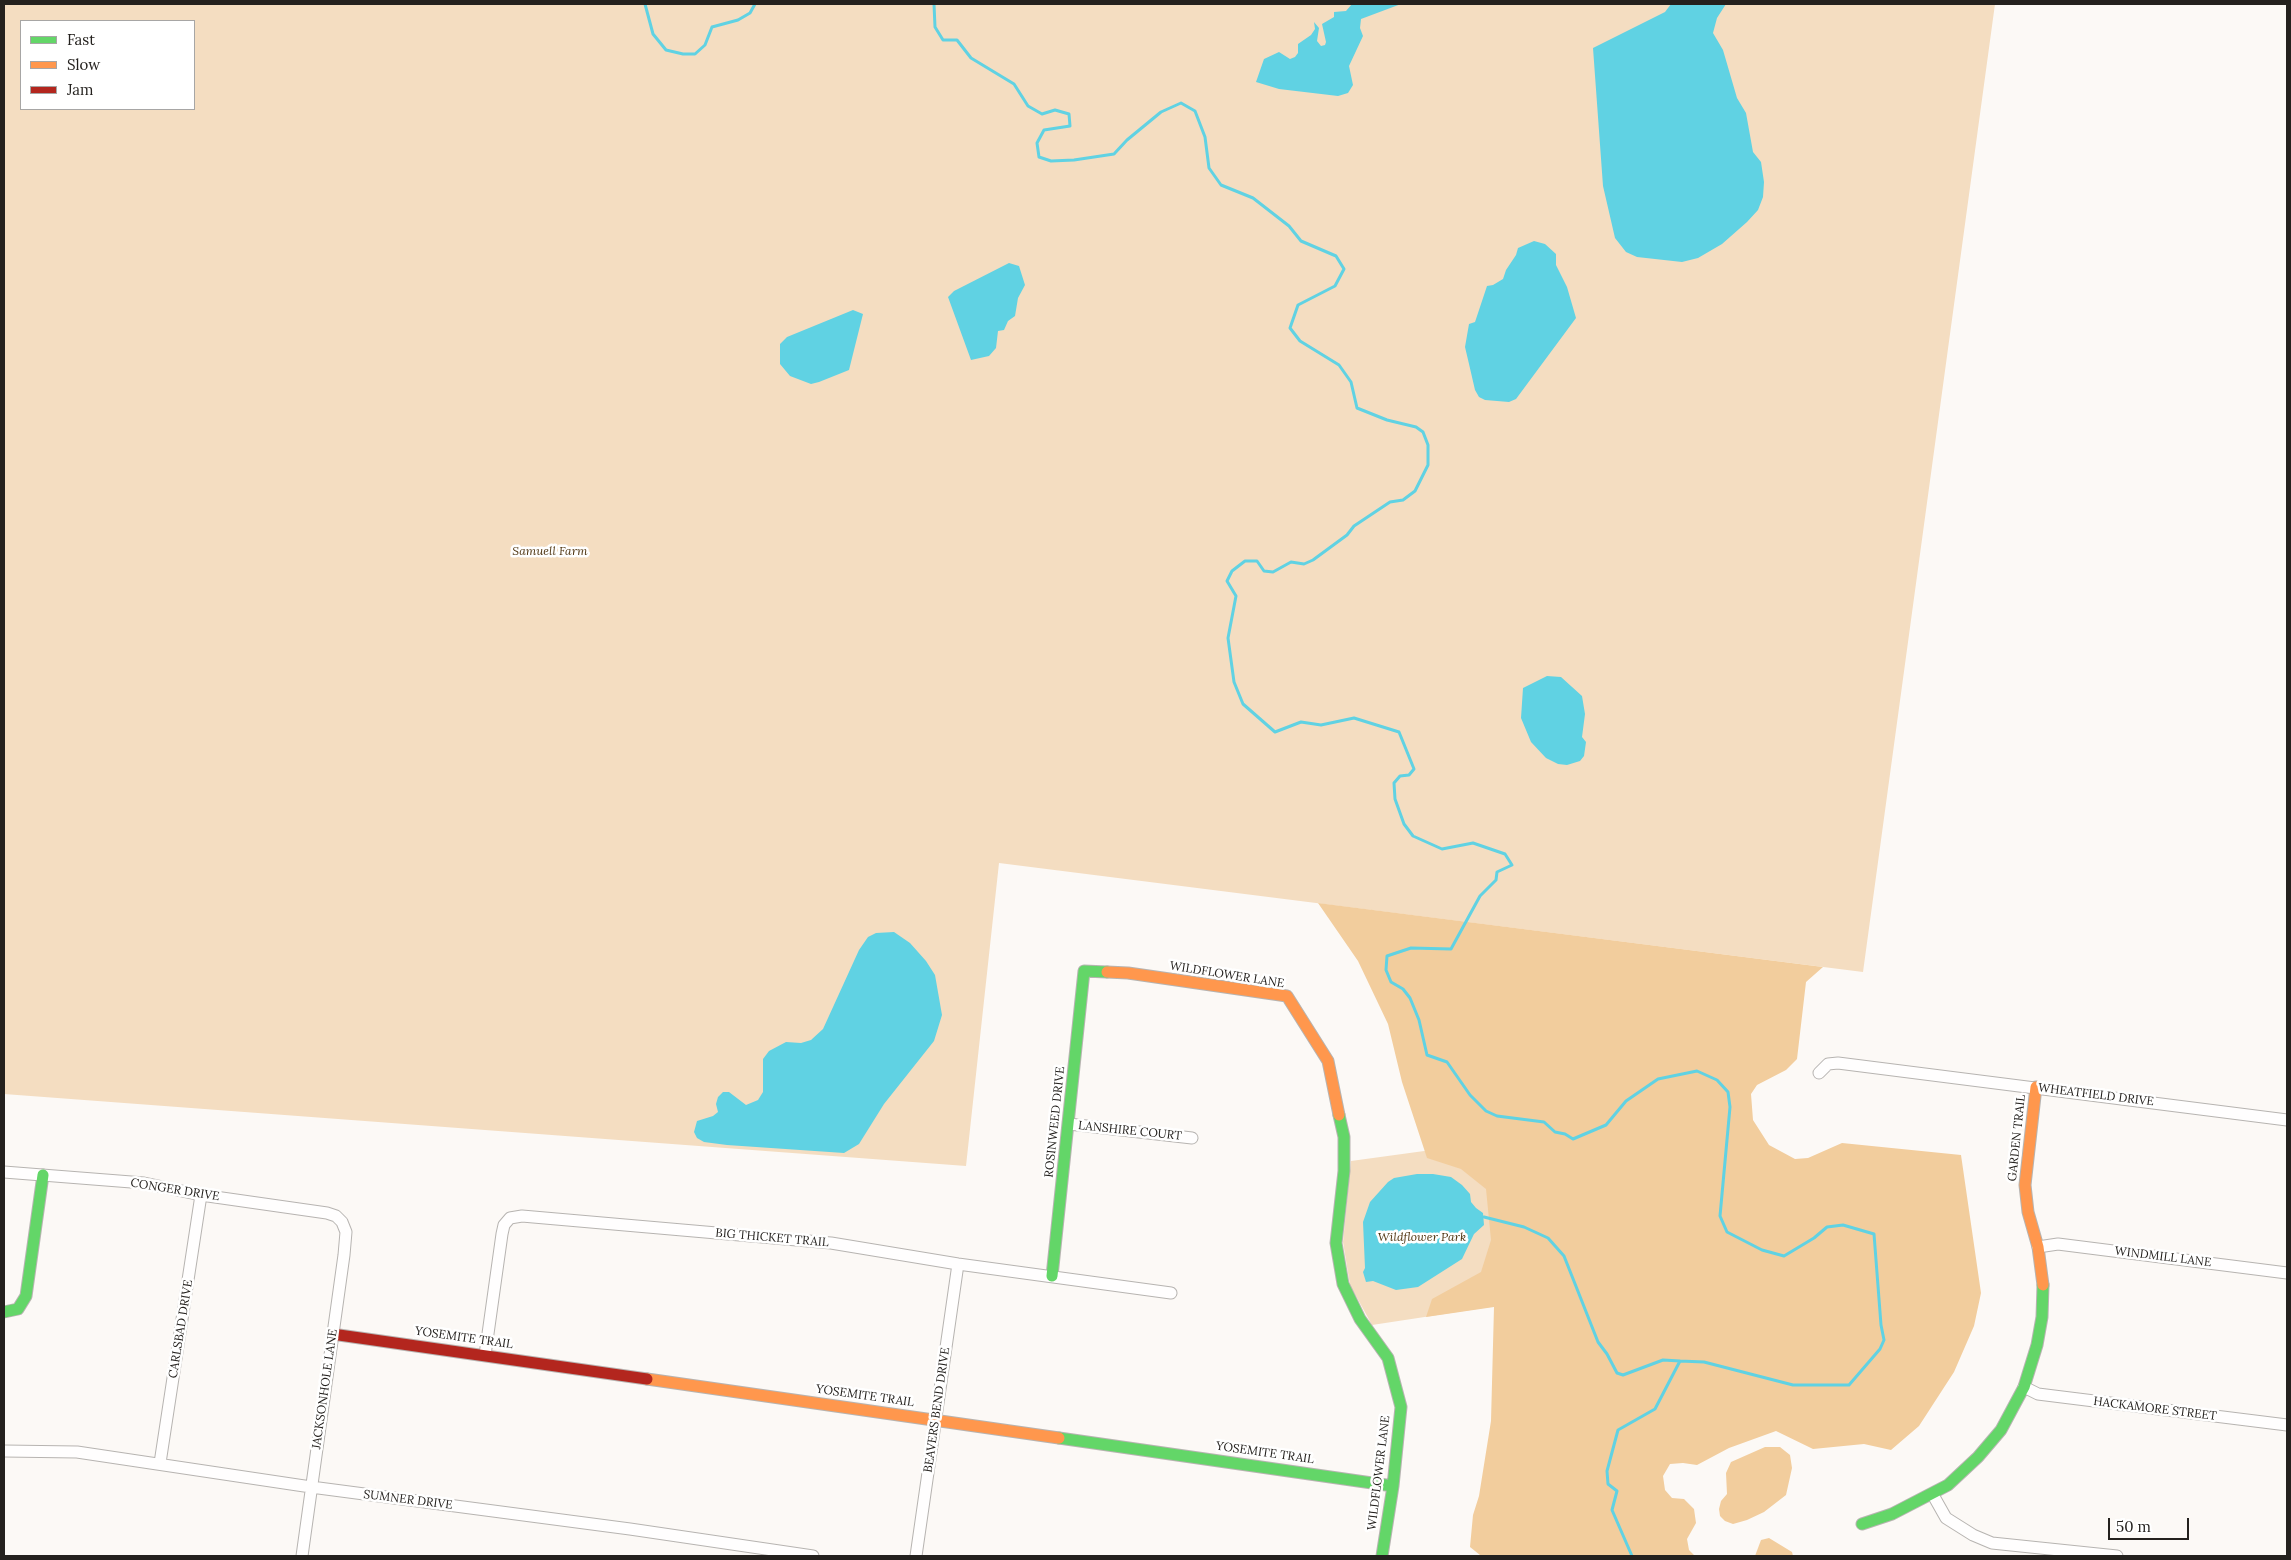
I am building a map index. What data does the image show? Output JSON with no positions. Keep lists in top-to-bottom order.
{
  "streets": {
    "street": [
      "WILDFLOWER LANE",
      "WHEATFIELD DRIVE",
      "ROSINWEED DRIVE",
      "LANSHIRE COURT",
      "GARDEN TRAIL",
      "CONGER DRIVE",
      "BIG THICKET TRAIL",
      "WINDMILL LANE",
      "CARLSBAD DRIVE",
      "YOSEMITE TRAIL",
      "JACKSONHOLE LANE",
      "HACKAMORE STREET",
      "BEAVERS BEND DRIVE",
      "SUMNER DRIVE"
    ]
  },
  "crossings": [
    ["WILDFLOWER LANE", "ROSINWEED DRIVE"],
    ["WILDFLOWER LANE", "YOSEMITE TRAIL"],
    ["WHEATFIELD DRIVE", "GARDEN TRAIL"],
    ["ROSINWEED DRIVE", "LANSHIRE COURT"],
    ["ROSINWEED DRIVE", "BIG THICKET TRAIL"],
    ["GARDEN TRAIL", "WINDMILL LANE"],
    ["GARDEN TRAIL", "HACKAMORE STREET"],
    ["CONGER DRIVE", "CARLSBAD DRIVE"],
    ["CONGER DRIVE", "JACKSONHOLE LANE"],
    ["BIG THICKET TRAIL", "YOSEMITE TRAIL"],
    ["BIG THICKET TRAIL", "BEAVERS BEND DRIVE"],
    ["CARLSBAD DRIVE", "SUMNER DRIVE"],
    ["YOSEMITE TRAIL", "JACKSONHOLE LANE"],
    ["YOSEMITE TRAIL", "BEAVERS BEND DRIVE"],
    ["JACKSONHOLE LANE", "SUMNER DRIVE"]
  ],
  "parks": ["Samuell Farm", "Wildflower Park"],
  "legend": ["Fast", "Slow", "Jam"],
  "scale_bar": "50 m"
}
